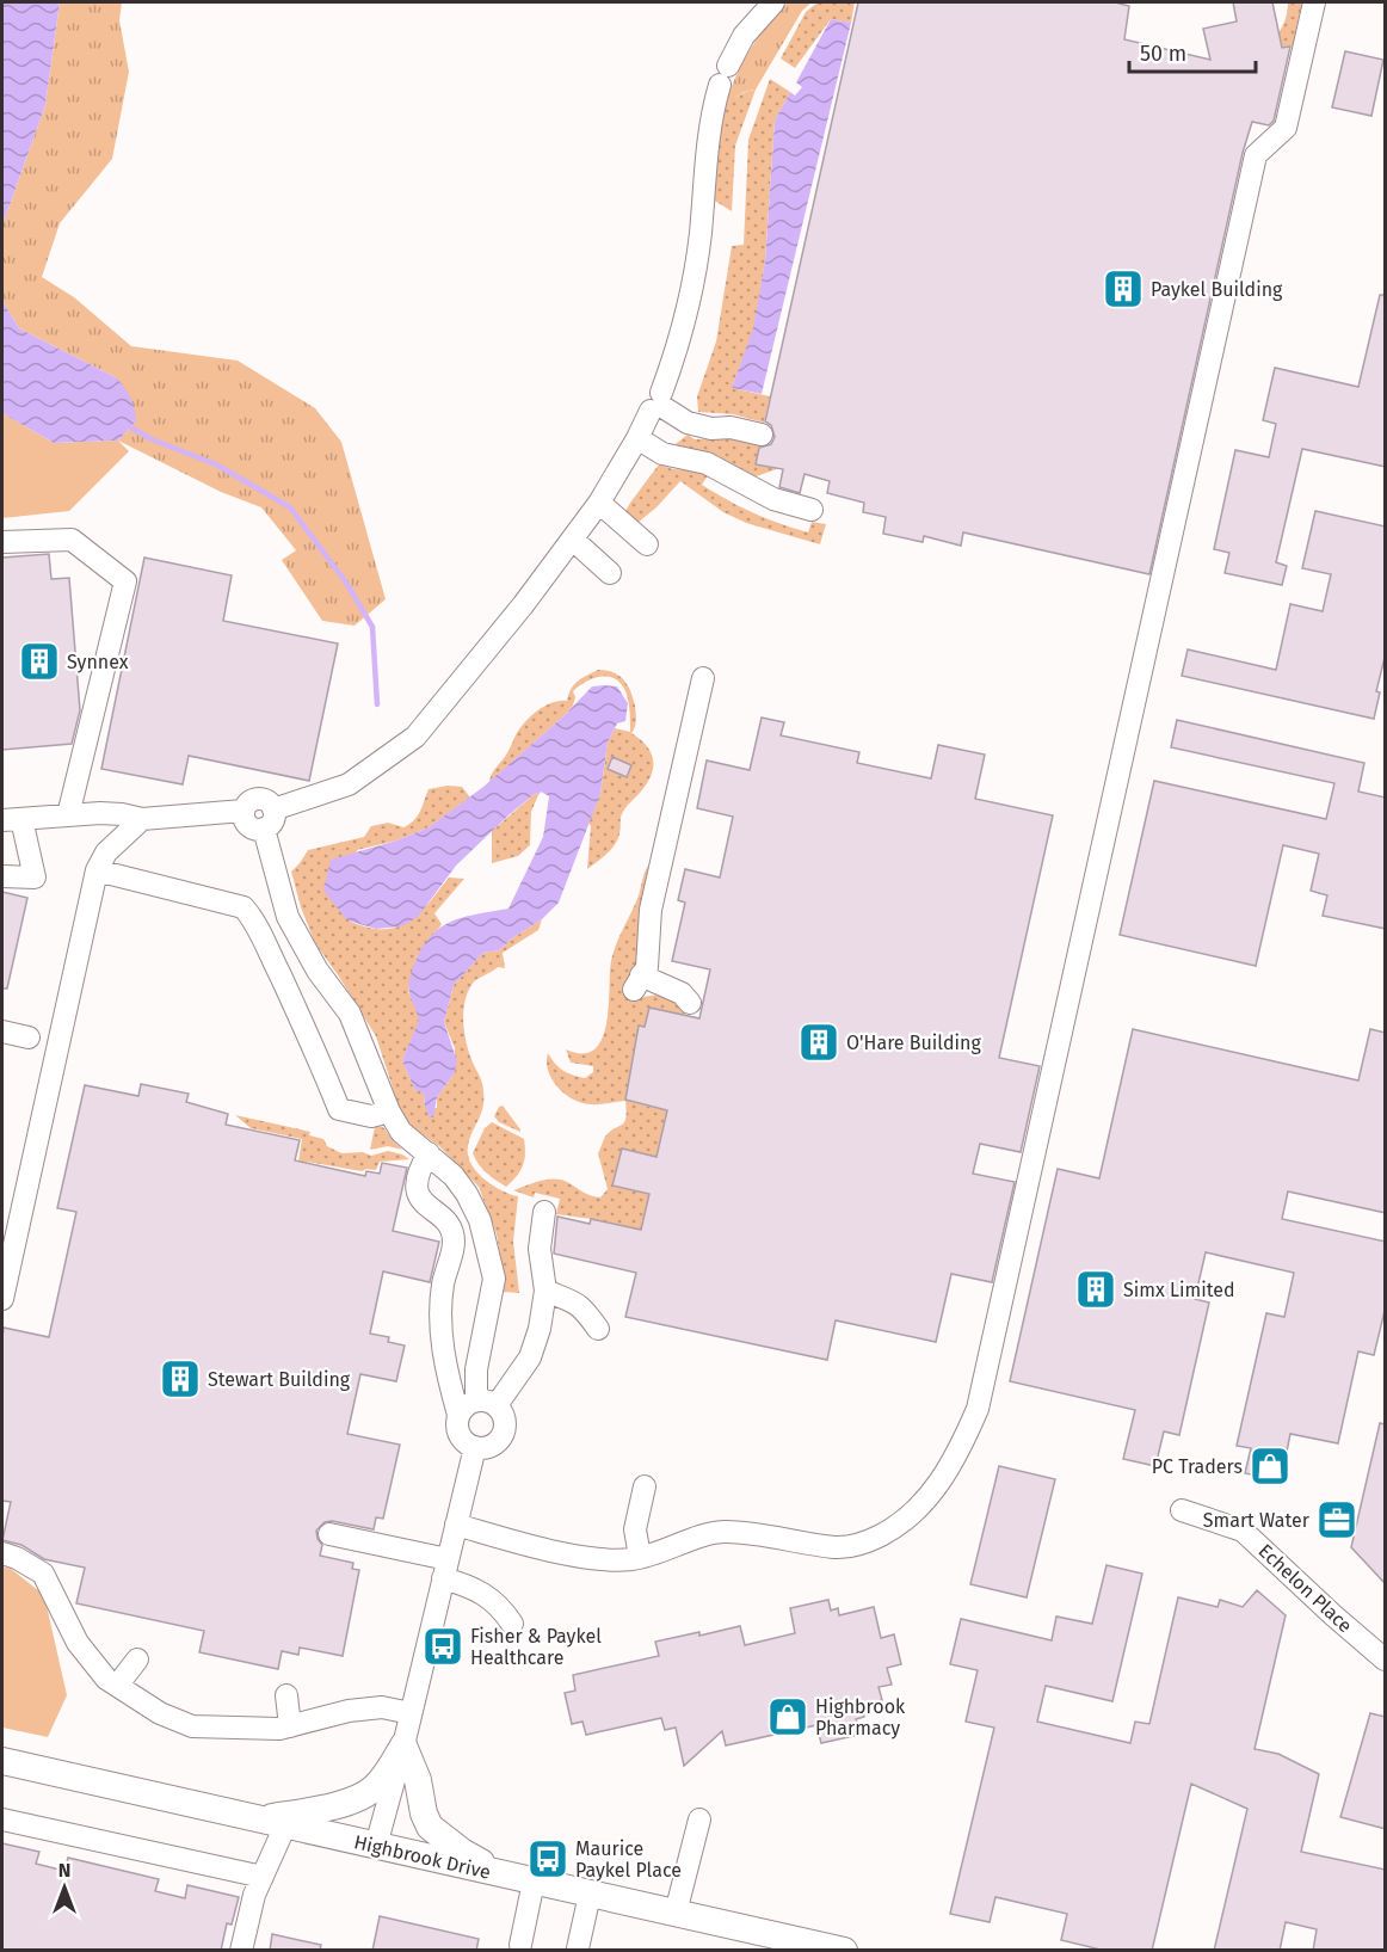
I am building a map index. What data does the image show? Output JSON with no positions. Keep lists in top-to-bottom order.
{
  "streets": {
    "main road": ["Highbrook Drive"],
    "street": ["Echelon Place"]
  },
  "places": {
    "building": [
      "Paykel Building",
      "Synnex",
      "O'Hare Building",
      "Simx Limited",
      "Stewart Building"
    ],
    "shop": ["PC Traders", "Highbrook Pharmacy"],
    "office": ["Smart Water"],
    "bus stop": ["Fisher & Paykel Healthcare", "Maurice Paykel Place"]
  },
  "scale_bar": "50 m",
  "north": "top"
}
